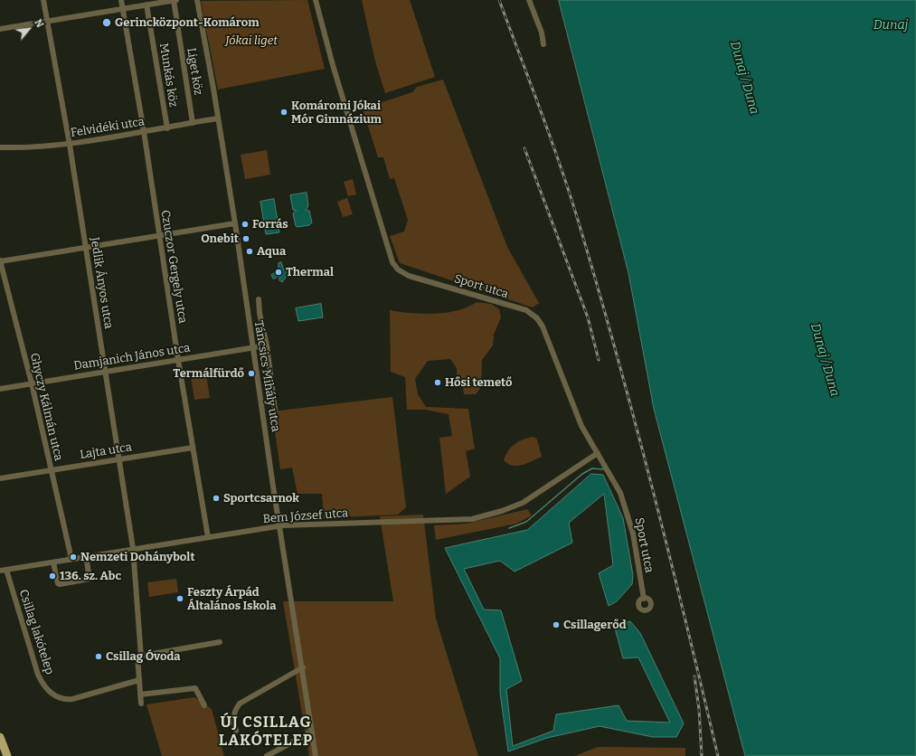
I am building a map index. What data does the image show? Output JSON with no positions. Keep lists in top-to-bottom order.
{
  "streets": {
    "street": [
      "Liget köz",
      "Munkás köz",
      "Felvidéki utca",
      "Czuczor Gergely utca",
      "Jedlik Ányos utca",
      "Sport utca",
      "Damjanich János utca",
      "Táncsics Mihály utca",
      "Ghyczy Kálmán utca",
      "Lajta utca",
      "Bem József utca",
      "Csillag lakótelep"
    ]
  },
  "crossings": [
    ["Liget köz", "Felvidéki utca"],
    ["Munkás köz", "Felvidéki utca"],
    ["Felvidéki utca", "Czuczor Gergely utca"],
    ["Felvidéki utca", "Jedlik Ányos utca"],
    ["Felvidéki utca", "Táncsics Mihály utca"],
    ["Czuczor Gergely utca", "Damjanich János utca"],
    ["Czuczor Gergely utca", "Lajta utca"],
    ["Czuczor Gergely utca", "Bem József utca"],
    ["Jedlik Ányos utca", "Damjanich János utca"],
    ["Jedlik Ányos utca", "Lajta utca"],
    ["Jedlik Ányos utca", "Bem József utca"],
    ["Sport utca", "Bem József utca"],
    ["Damjanich János utca", "Táncsics Mihály utca"],
    ["Damjanich János utca", "Ghyczy Kálmán utca"],
    ["Táncsics Mihály utca", "Bem József utca"],
    ["Ghyczy Kálmán utca", "Lajta utca"],
    ["Ghyczy Kálmán utca", "Bem József utca"],
    ["Bem József utca", "Csillag lakótelep"]
  ],
  "districts": ["ÚJ CSILLAG LAKÓTELEP"],
  "water": ["Dunaj", "Dunaj / Duna"],
  "parks": ["Jókai liget"],
  "places": [
    "Gerincközpont-Komárom",
    "Komáromi Jókai Mór Gimnázium",
    "Forrás",
    "Onebit",
    "Aqua",
    "Thermal",
    "Termálfürdő",
    "Hősi temető",
    "Sportcsarnok",
    "Nemzeti Dohánybolt",
    "136. sz. Abc",
    "Feszty Árpád Általános Iskola",
    "Csillagerőd",
    "Csillag Óvoda"
  ],
  "north": "top right"
}
